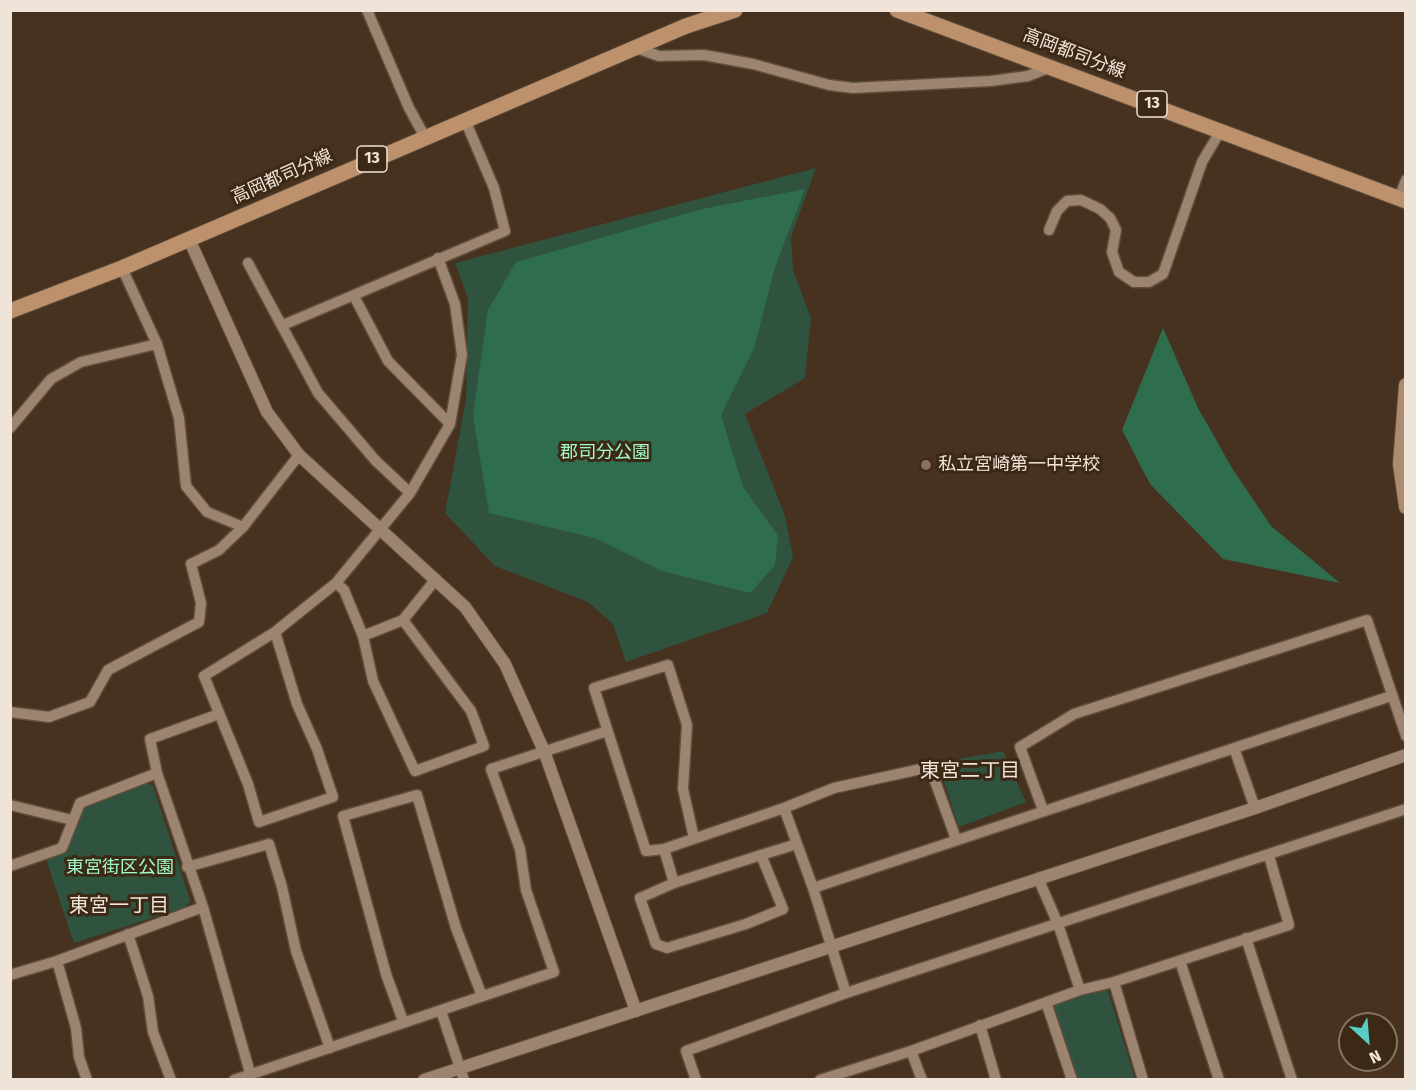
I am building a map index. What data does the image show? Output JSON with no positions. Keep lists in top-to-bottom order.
{
  "streets": {
    "main road": ["高岡都司分線", "13"]
  },
  "districts": ["東宮二丁目", "東宮一丁目"],
  "parks": ["郡司分公園", "東宮街区公園"],
  "places": ["私立宮崎第一中学校"],
  "north": "bottom right"
}
